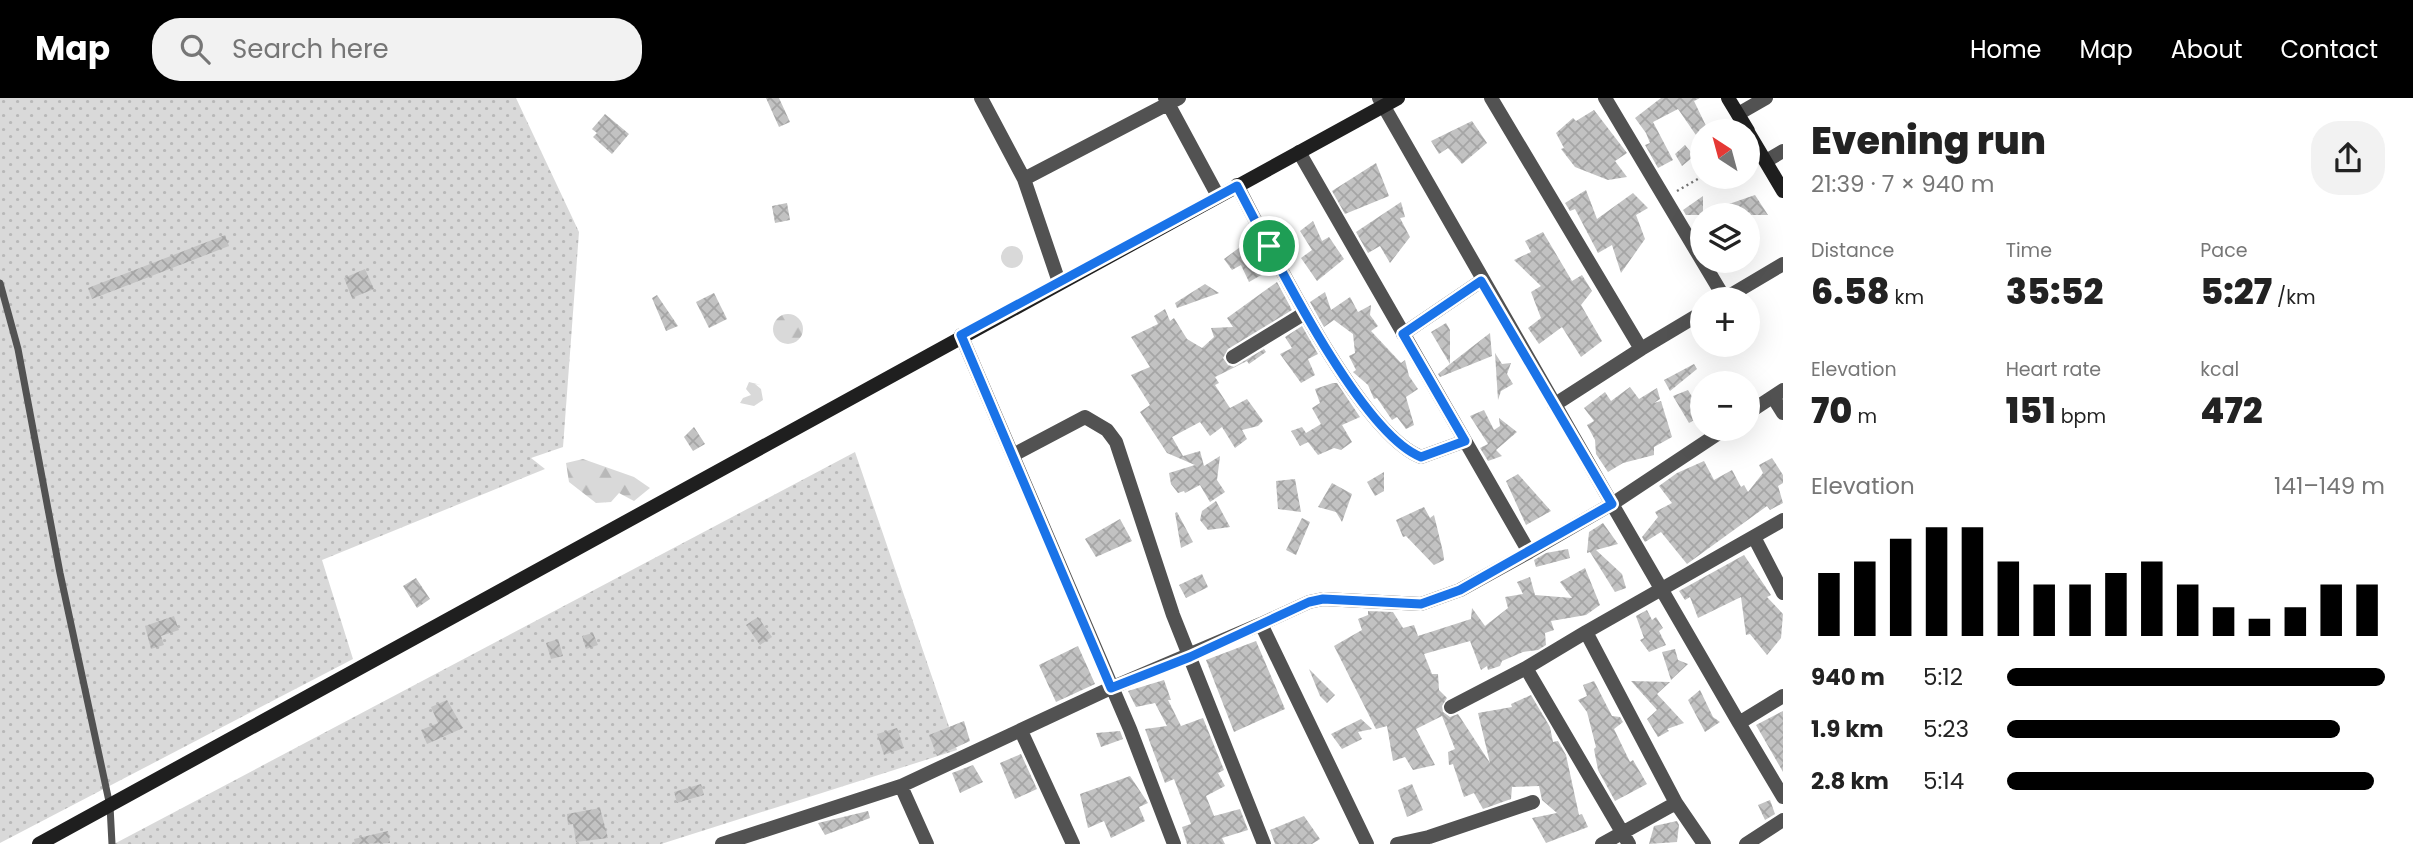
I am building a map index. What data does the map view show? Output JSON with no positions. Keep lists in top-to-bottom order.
{
  "north": "top left",
  "page": {
    "header": "Map",
    "search": "Search here",
    "nav": [
      "Home",
      "Map",
      "About",
      "Contact"
    ],
    "heading": ["Evening run", "21:39 · 7 × 940 m"],
    "map_buttons": ["+", "−"],
    "stats": [
      ["Distance", "6.58 km"],
      ["Time", "35:52"],
      ["Pace", "5:27 /km"],
      ["Elevation", "70 m"],
      ["Heart rate", "151 bpm"],
      ["kcal", "472"]
    ],
    "chart": ["Elevation", "141–149 m"],
    "list": [
      {
        "name": "940 m",
        "note": "5:12"
      },
      {
        "name": "1.9 km",
        "note": "5:23"
      },
      {
        "name": "2.8 km",
        "note": "5:14"
      }
    ]
  }
}
